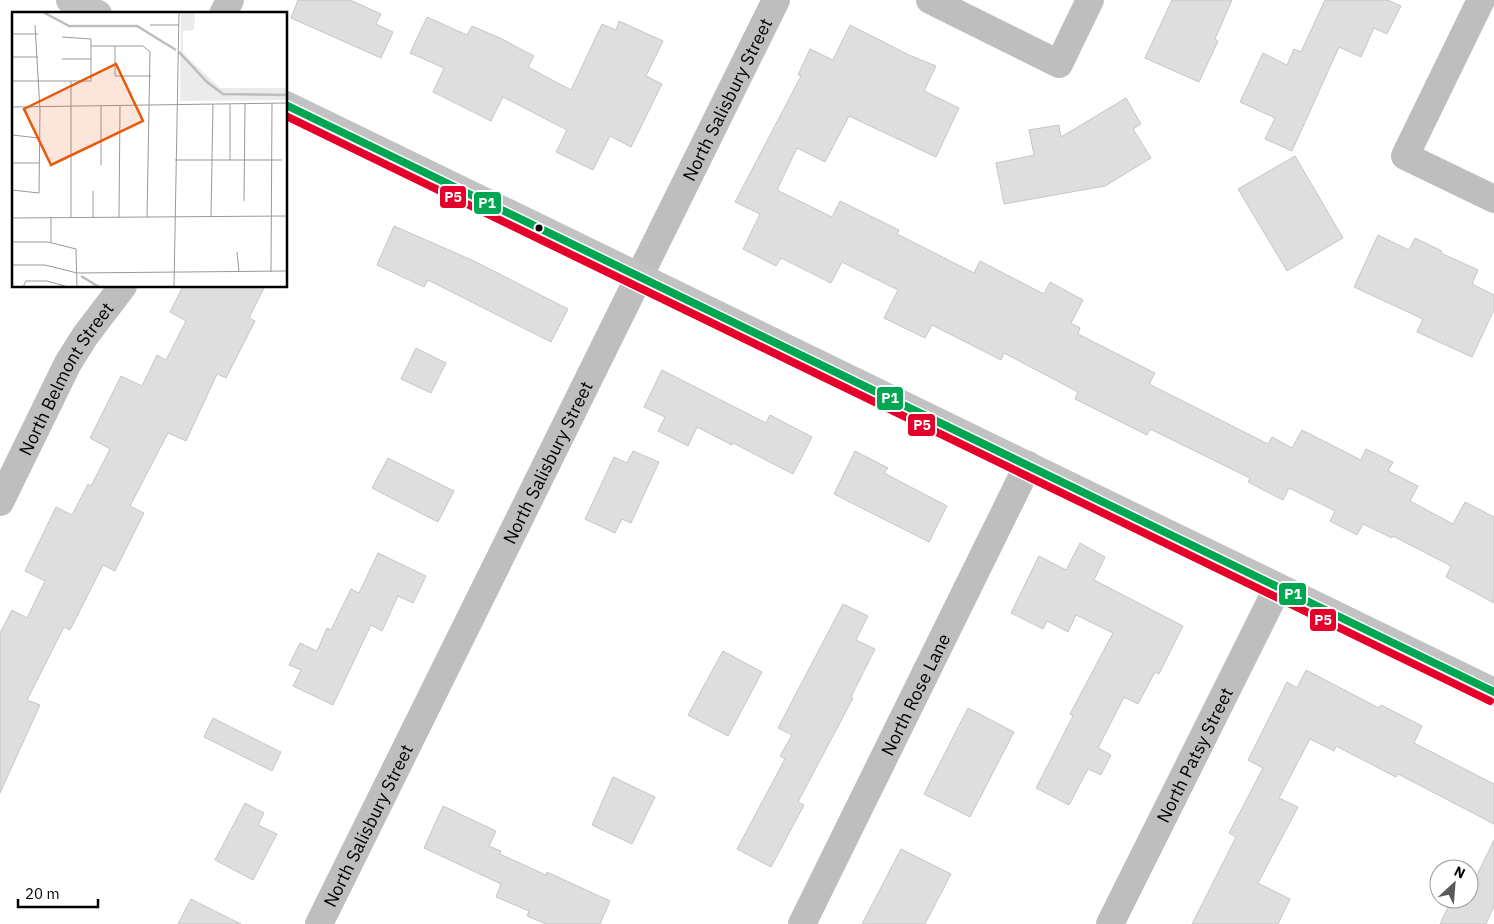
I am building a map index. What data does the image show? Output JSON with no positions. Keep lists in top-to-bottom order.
{
  "streets": {
    "street": [
      "North Salisbury Street",
      "North Belmont Street",
      "North Rose Lane",
      "North Patsy Street"
    ]
  },
  "lines": ["transit line P1", "transit line P5"],
  "scale_bar": "20 m",
  "north": "top right"
}
